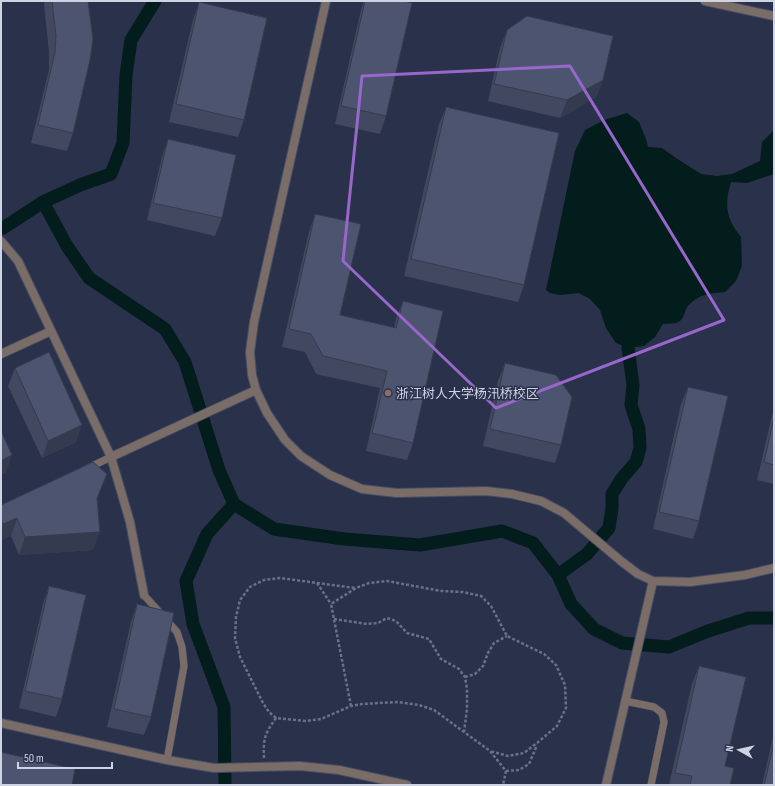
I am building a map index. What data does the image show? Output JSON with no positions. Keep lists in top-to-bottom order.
{
  "places": ["浙江树人大学杨汛桥校区"],
  "scale_bar": "50 m",
  "north": "left"
}
